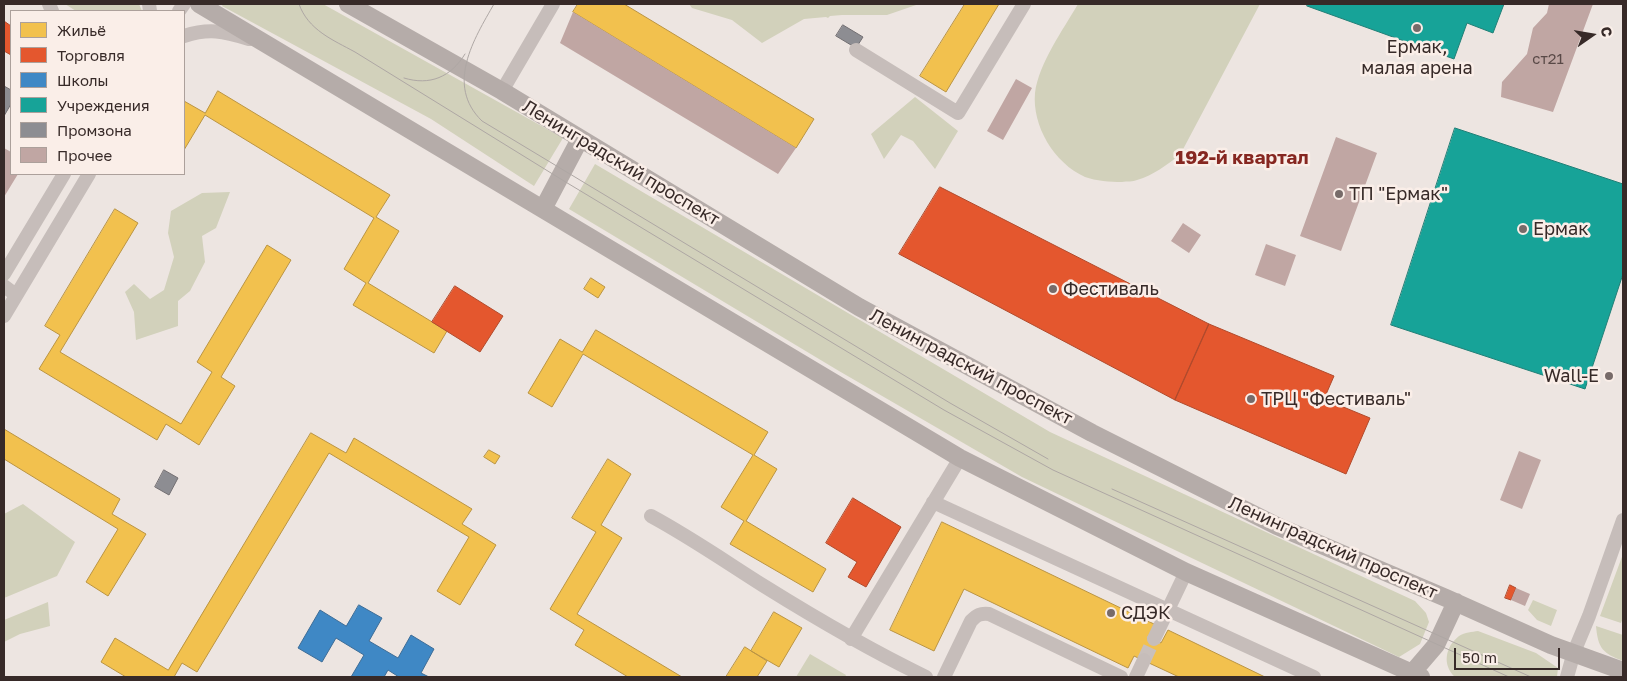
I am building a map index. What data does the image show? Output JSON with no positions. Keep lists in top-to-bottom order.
{
  "streets": {
    "main road": ["Ленинградский проспект"]
  },
  "districts": ["192-й квартал"],
  "places": [
    "Ермак, малая арена",
    "ТП \"Ермак\"",
    "Ермак",
    "Фестиваль",
    "Wall-E",
    "ТРЦ \"Фестиваль\"",
    "СДЭК"
  ],
  "house_numbers": ["ст21"],
  "legend": [
    "Жильё",
    "Торговля",
    "Школы",
    "Учреждения",
    "Промзона",
    "Прочее"
  ],
  "scale_bar": "50 m",
  "north": "right"
}
